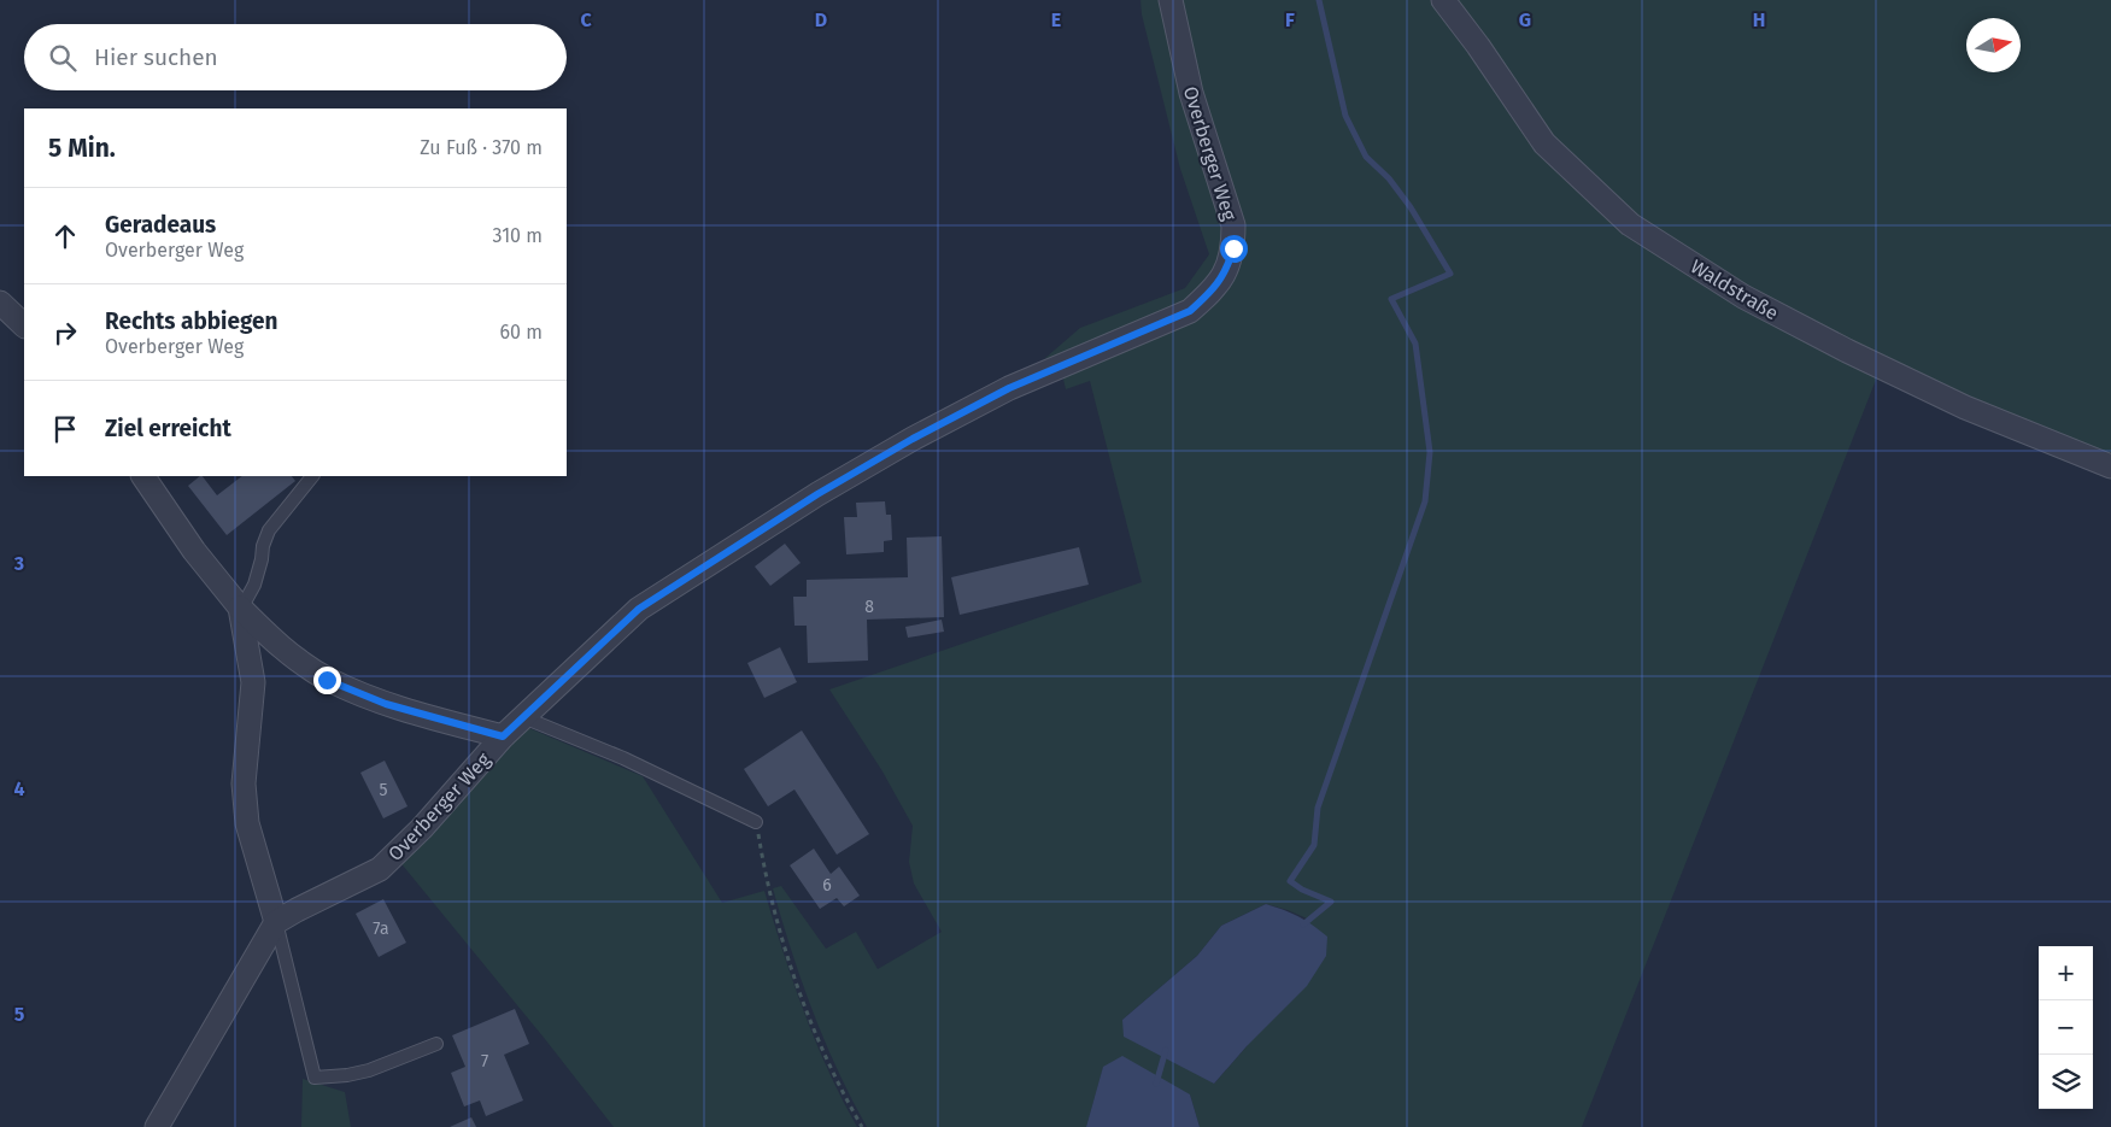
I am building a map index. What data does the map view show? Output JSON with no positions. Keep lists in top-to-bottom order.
{
  "streets": {
    "street": ["Overberger Weg", "Waldstraße"]
  },
  "house_numbers": [
    "8",
    "5",
    "6",
    "7a",
    "7"
  ],
  "north": "right",
  "page": {
    "search": "Hier suchen",
    "heading": ["5 Min.", "Zu Fuß · 370 m"],
    "list": [
      ["Geradeaus", "Overberger Weg", "310 m"],
      ["Rechts abbiegen", "Overberger Weg", "60 m"],
      "Ziel erreicht"
    ],
    "map_buttons": ["+", "−"]
  },
  "grid": {
    "columns": [
      "C",
      "D",
      "E",
      "F",
      "G",
      "H"
    ],
    "rows": ["3", "4", "5"]
  }
}
